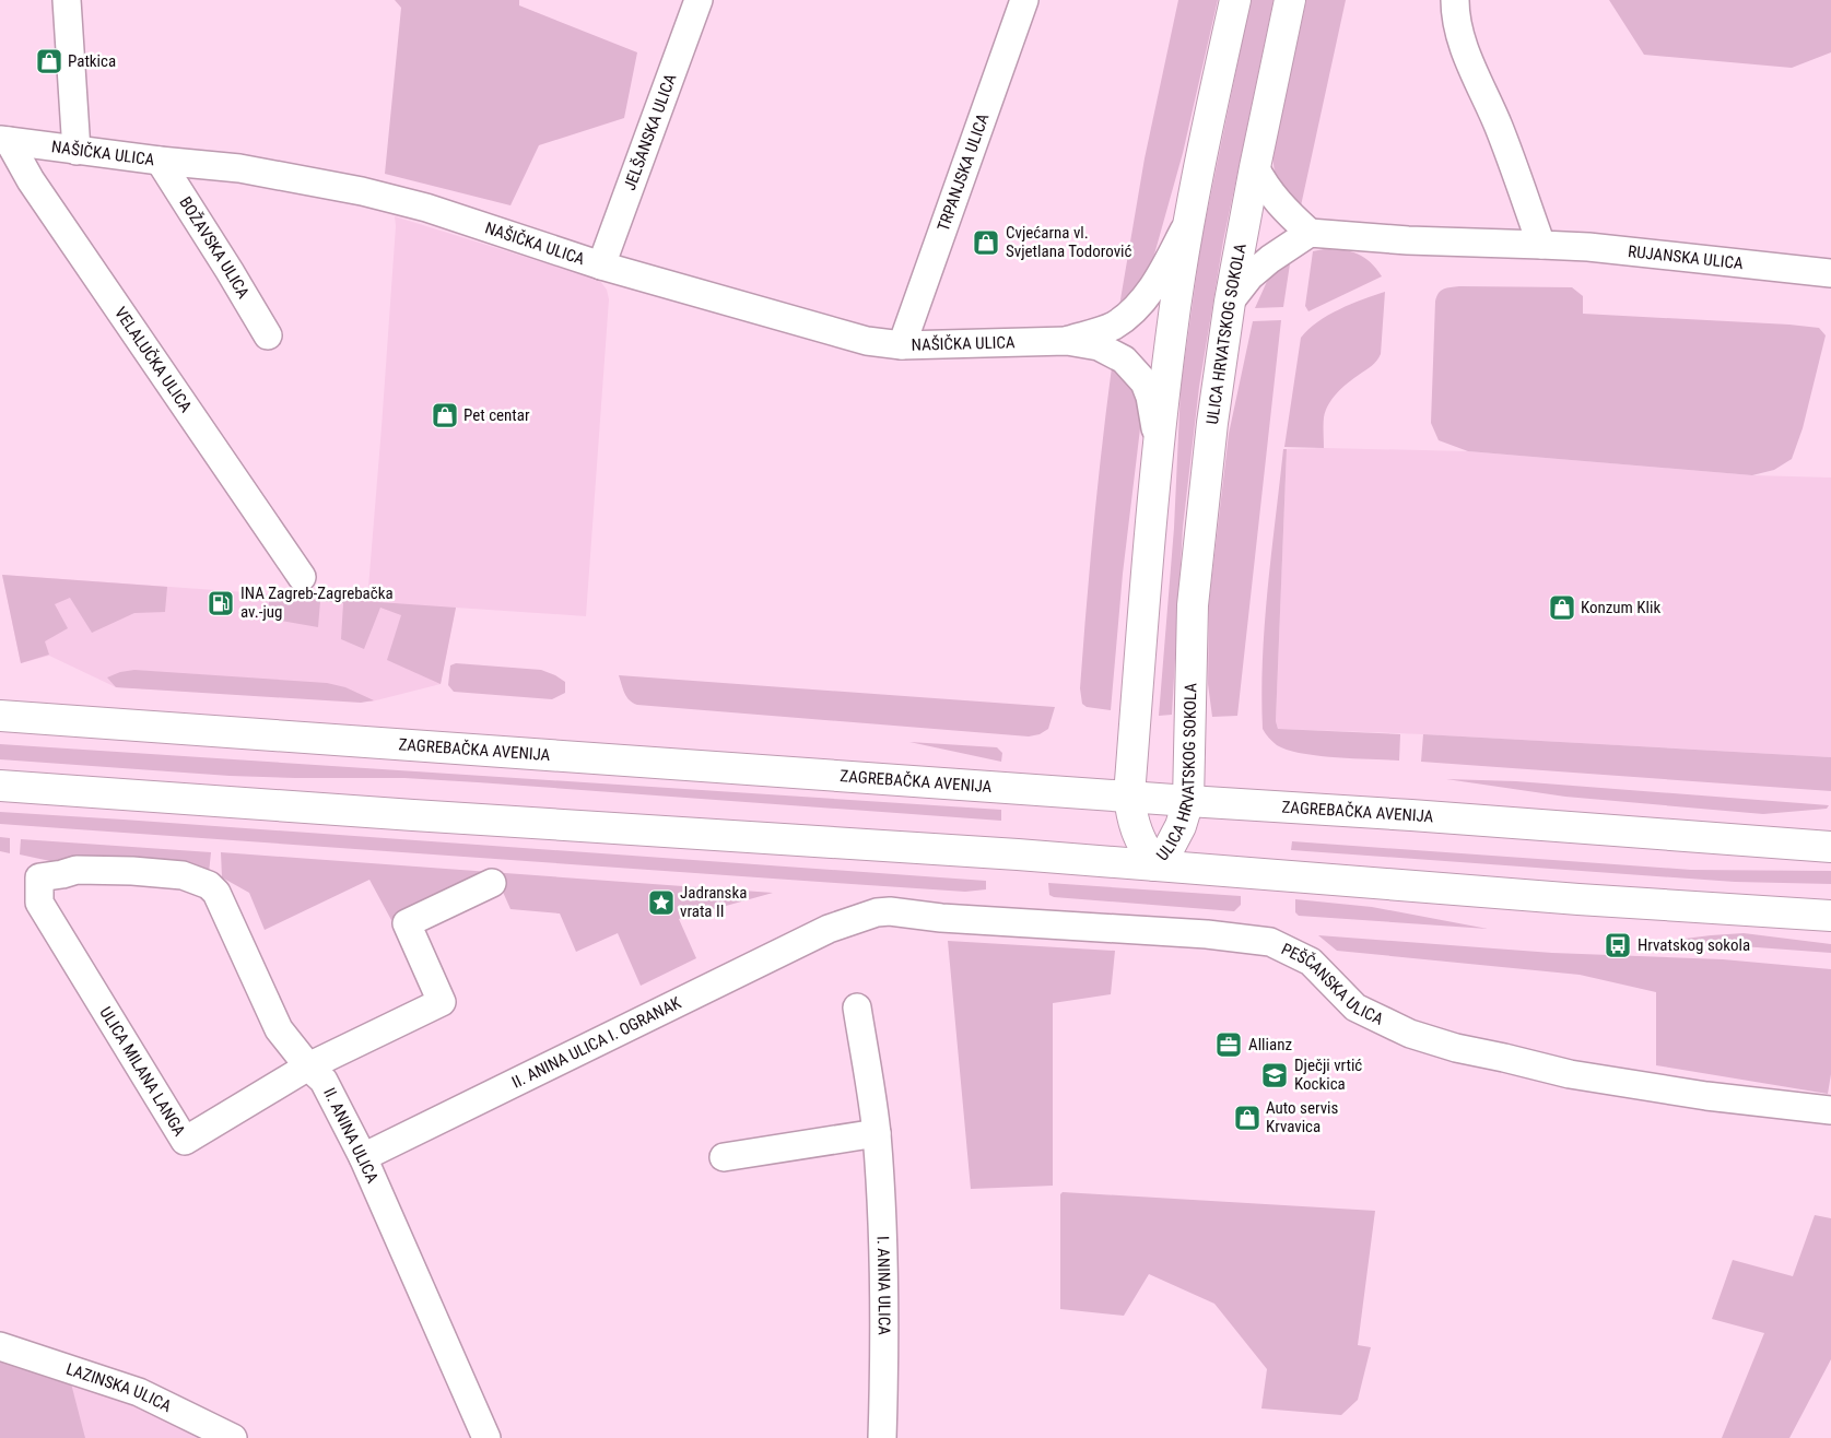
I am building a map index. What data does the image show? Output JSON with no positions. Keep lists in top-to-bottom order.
{
  "streets": {
    "main road": ["ULICA HRVATSKOG SOKOLA", "ZAGREBAČKA AVENIJA"],
    "street": [
      "JELŠANSKA ULICA",
      "NAŠIČKA ULICA",
      "TRPANJSKA ULICA",
      "BOŽAVSKA ULICA",
      "RUJANSKA ULICA",
      "VELALUČKA ULICA",
      "PEŠČANSKA ULICA",
      "II. ANINA ULICA I. OGRANAK",
      "ULICA MILANA LANGA",
      "II. ANINA ULICA",
      "I. ANINA ULICA",
      "LAZINSKA ULICA"
    ]
  },
  "crossings": [
    ["JELŠANSKA ULICA", "NAŠIČKA ULICA"],
    ["NAŠIČKA ULICA", "TRPANJSKA ULICA"],
    ["NAŠIČKA ULICA", "BOŽAVSKA ULICA"],
    ["NAŠIČKA ULICA", "ULICA HRVATSKOG SOKOLA"],
    ["NAŠIČKA ULICA", "VELALUČKA ULICA"],
    ["ULICA HRVATSKOG SOKOLA", "ZAGREBAČKA AVENIJA"],
    ["PEŠČANSKA ULICA", "II. ANINA ULICA I. OGRANAK"],
    ["II. ANINA ULICA I. OGRANAK", "II. ANINA ULICA"],
    ["ULICA MILANA LANGA", "II. ANINA ULICA"]
  ],
  "places": {
    "shop": [
      "Patkica",
      "Cvjećarna vl. Svjetlana Todorović",
      "Pet centar",
      "Konzum Klik",
      "Auto servis Krvavica"
    ],
    "fuel station": ["INA Zagreb-Zagrebačka av.-jug"],
    "place": ["Jadranska vrata II"],
    "bus stop": ["Hrvatskog sokola"],
    "office": ["Allianz"],
    "school or university": ["Dječji vrtić Kockica"]
  }
}
